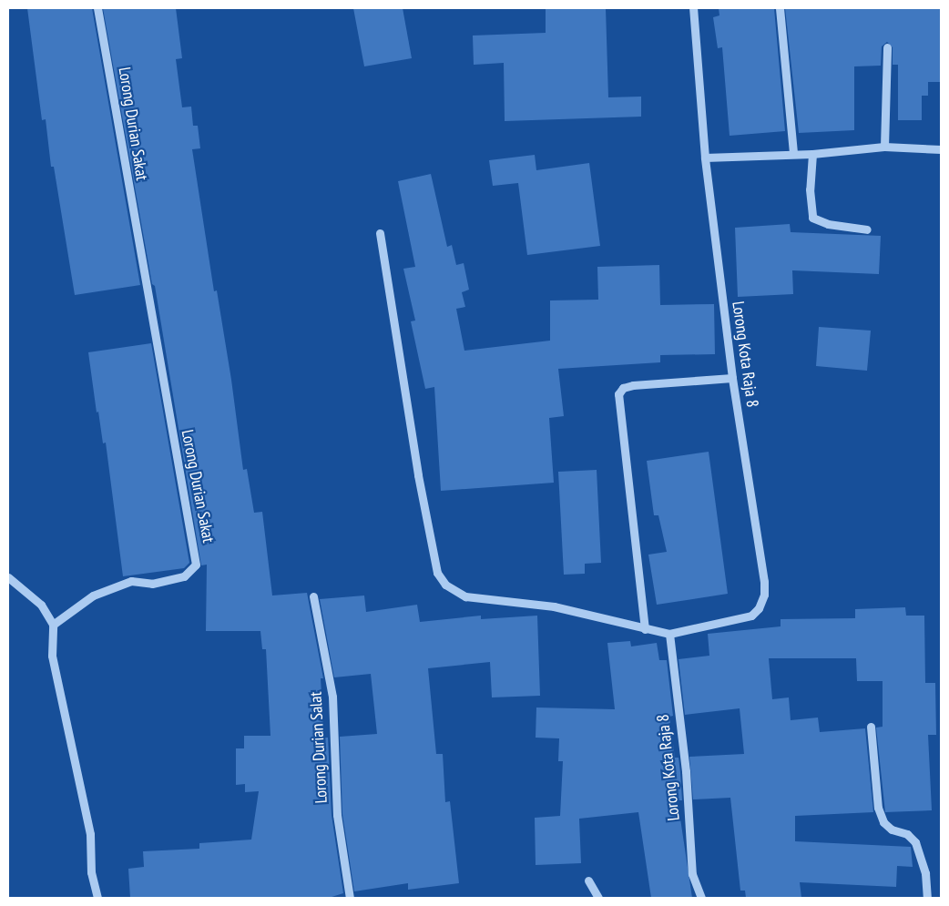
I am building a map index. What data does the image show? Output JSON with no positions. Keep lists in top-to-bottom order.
{
  "streets": {
    "street": ["Lorong Durian Sakat", "Lorong Kota Raja 8", "Lorong Durian Salat"]
  }
}
